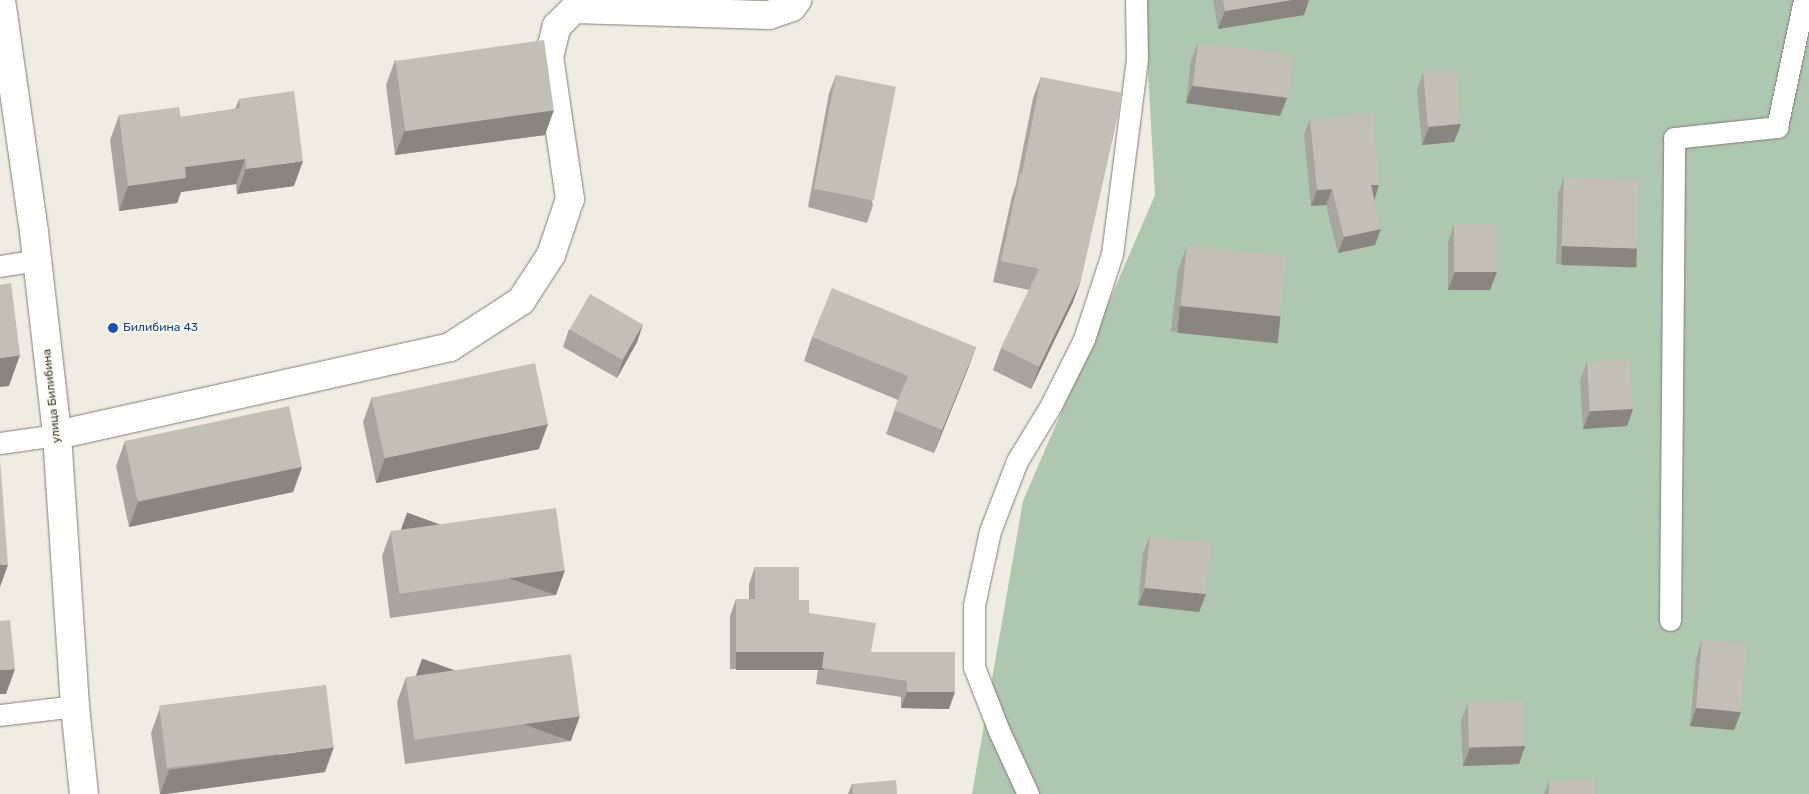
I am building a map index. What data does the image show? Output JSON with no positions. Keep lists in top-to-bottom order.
{
  "streets": {
    "street": ["улица Билибина"]
  },
  "places": ["Билибина 43"]
}
